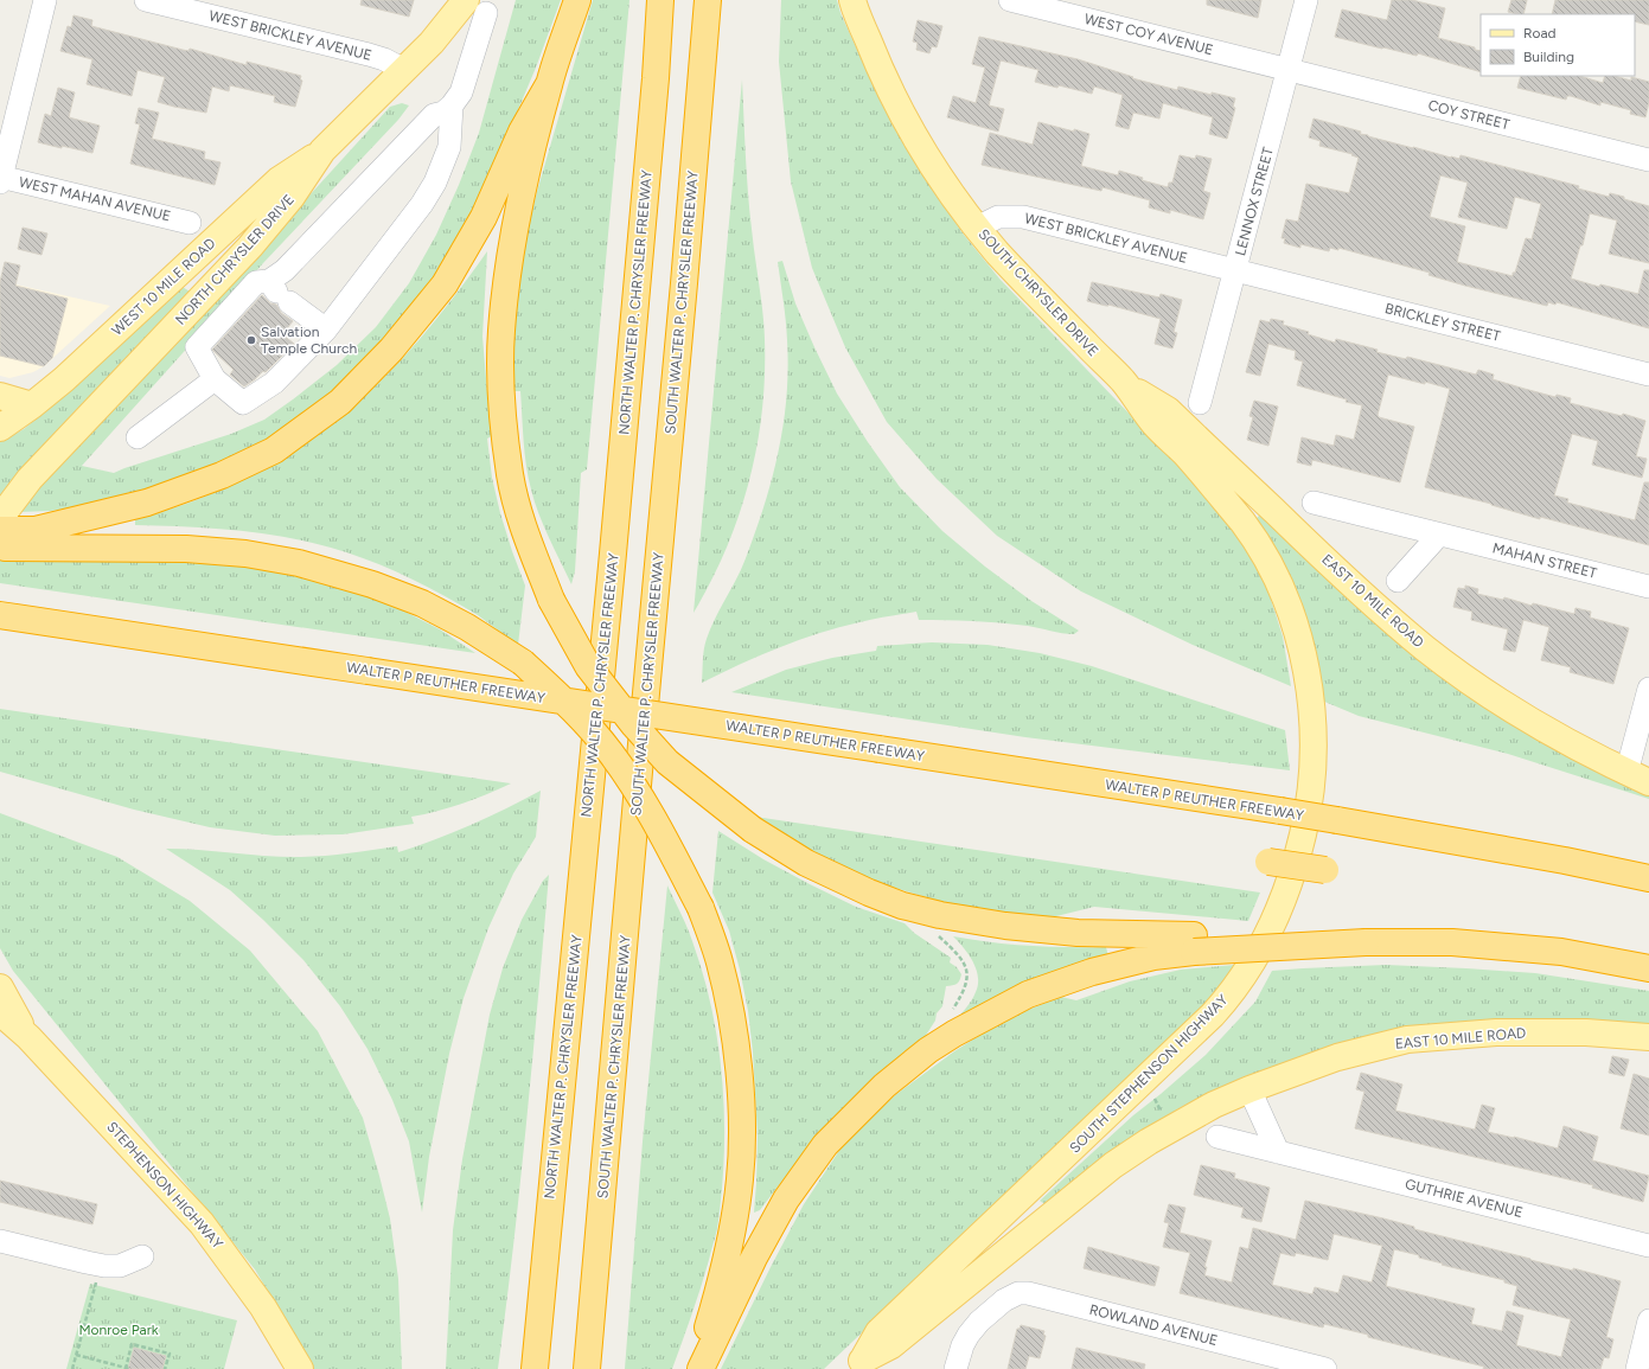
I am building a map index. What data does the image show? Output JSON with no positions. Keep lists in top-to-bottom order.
{
  "streets": {
    "highway": ["NORTH WALTER P. CHRYSLER FREEWAY", "SOUTH WALTER P. CHRYSLER FREEWAY", "WALTER P REUTHER FREEWAY"],
    "main road": [
      "NORTH CHRYSLER DRIVE",
      "WEST 10 MILE ROAD",
      "SOUTH CHRYSLER DRIVE",
      "EAST 10 MILE ROAD",
      "SOUTH STEPHENSON HIGHWAY",
      "STEPHENSON HIGHWAY"
    ],
    "street": [
      "WEST COY AVENUE",
      "WEST BRICKLEY AVENUE",
      "COY STREET",
      "WEST MAHAN AVENUE",
      "LENNOX STREET",
      "BRICKLEY STREET",
      "MAHAN STREET",
      "GUTHRIE AVENUE",
      "ROWLAND AVENUE"
    ]
  },
  "crossings": [
    ["WEST COY AVENUE", "COY STREET"],
    ["WEST COY AVENUE", "LENNOX STREET"],
    ["WEST BRICKLEY AVENUE", "LENNOX STREET"],
    ["WEST BRICKLEY AVENUE", "NORTH CHRYSLER DRIVE"],
    ["WEST BRICKLEY AVENUE", "SOUTH CHRYSLER DRIVE"],
    ["WEST BRICKLEY AVENUE", "BRICKLEY STREET"],
    ["COY STREET", "LENNOX STREET"],
    ["LENNOX STREET", "BRICKLEY STREET"],
    ["NORTH CHRYSLER DRIVE", "WEST 10 MILE ROAD"],
    ["SOUTH CHRYSLER DRIVE", "EAST 10 MILE ROAD"],
    ["SOUTH CHRYSLER DRIVE", "SOUTH STEPHENSON HIGHWAY"],
    ["EAST 10 MILE ROAD", "SOUTH STEPHENSON HIGHWAY"]
  ],
  "parks": ["Monroe Park"],
  "places": ["Salvation Temple Church"],
  "legend": ["Road", "Building"]
}
